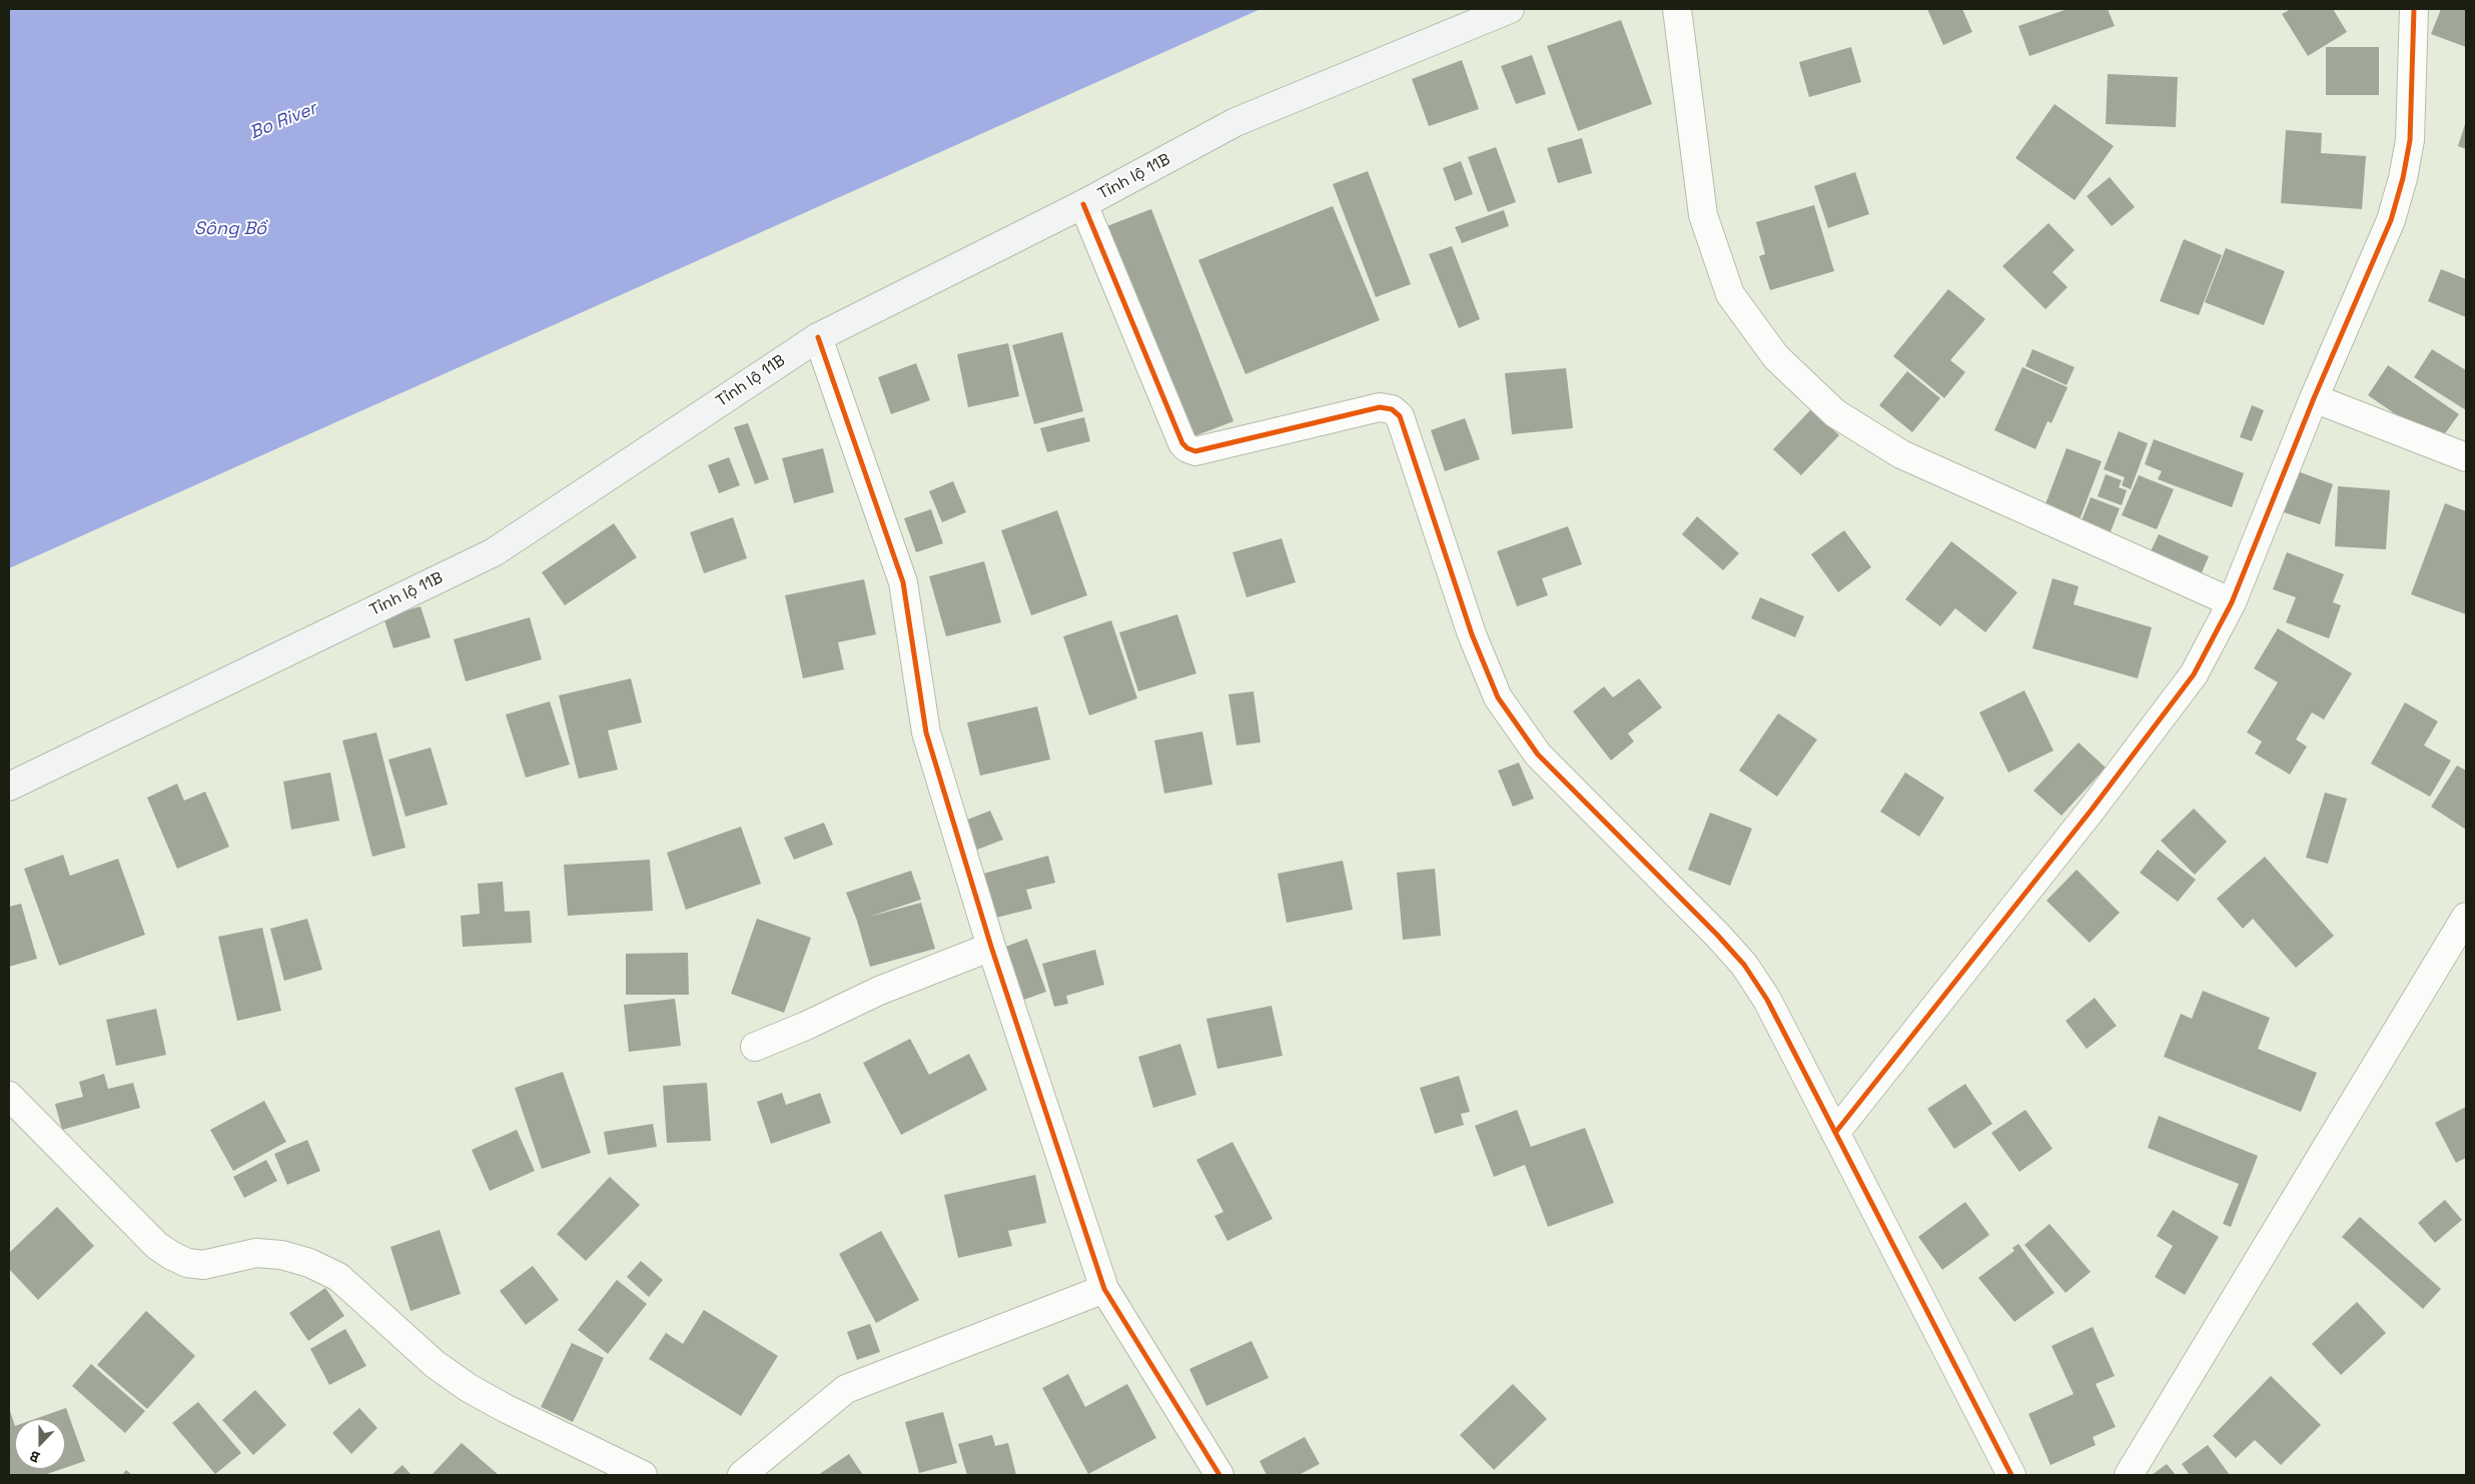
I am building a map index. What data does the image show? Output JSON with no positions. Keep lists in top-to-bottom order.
{
  "streets": {
    "main road": ["Tỉnh lộ 11B"]
  },
  "water": ["Bo River", "Sông Bồ"],
  "north": "bottom"
}
